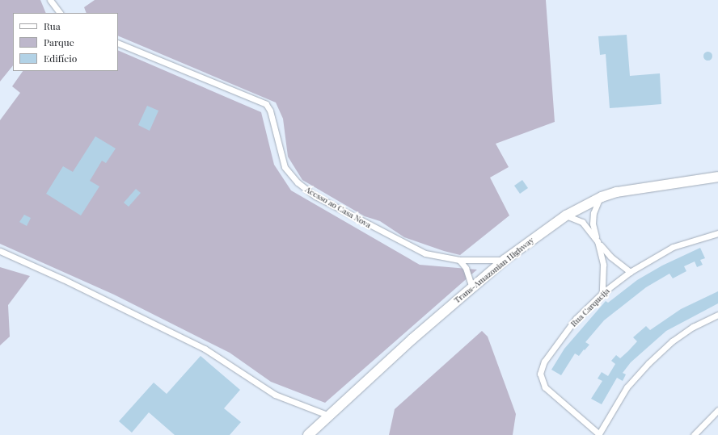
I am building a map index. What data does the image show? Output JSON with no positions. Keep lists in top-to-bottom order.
{
  "streets": {
    "highway": ["Trans-Amazonian Highway"],
    "street": ["Acesso ao Casa Nova", "Rua Carqueija"]
  },
  "crossings": [
    ["Acesso ao Casa Nova", "Trans-Amazonian Highway"]
  ],
  "legend": ["Rua", "Parque", "Edifício"]
}
